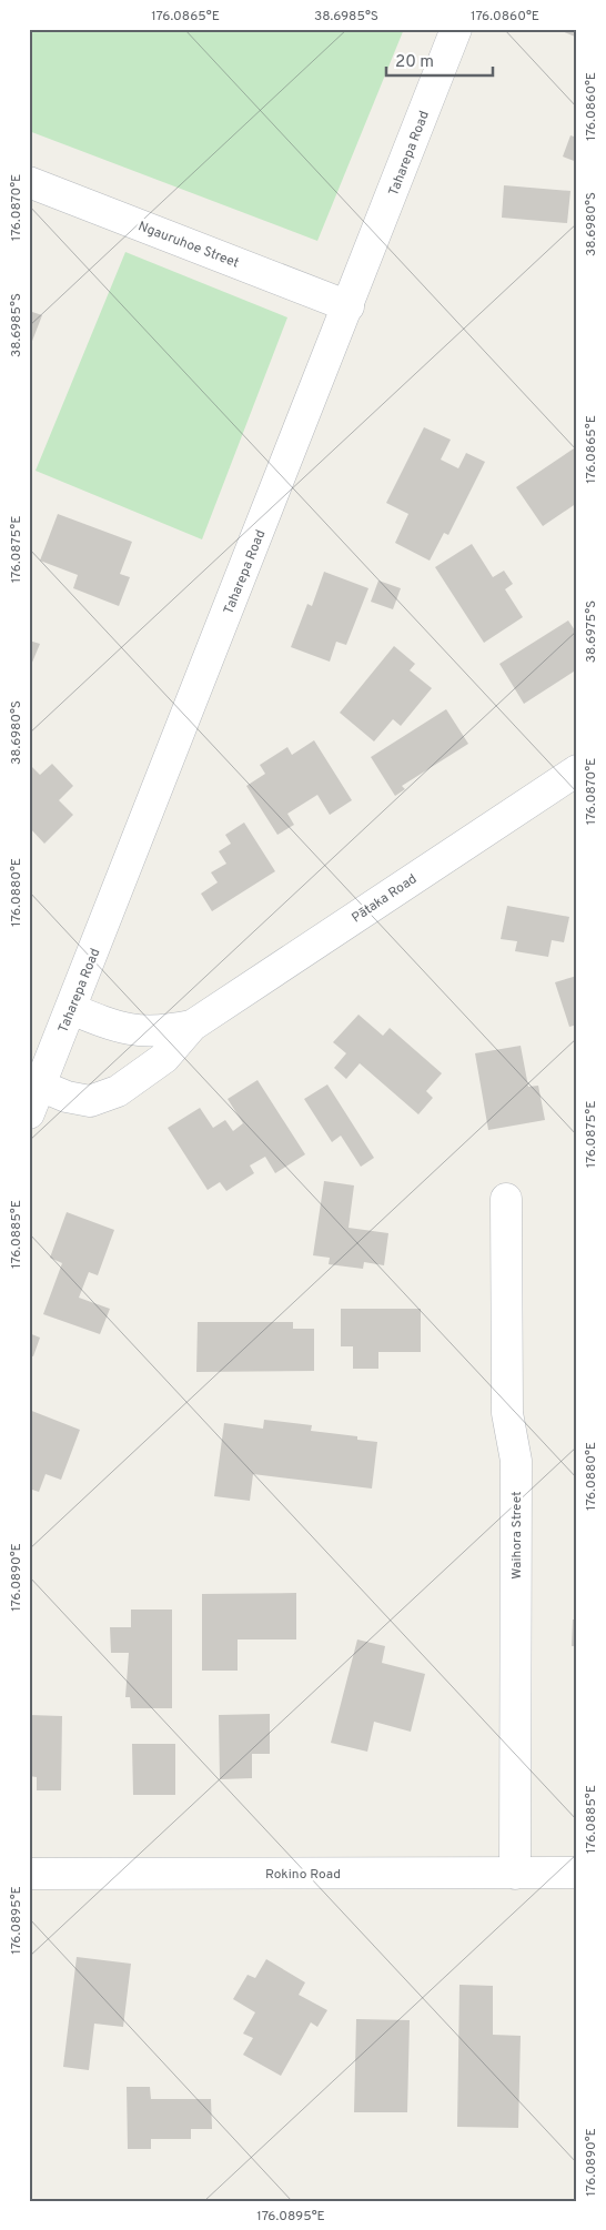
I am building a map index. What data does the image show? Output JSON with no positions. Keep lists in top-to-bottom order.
{
  "streets": {
    "street": [
      "Taharepa Road",
      "Ngauruhoe Street",
      "Pātaka Road",
      "Waihora Street",
      "Rokino Road"
    ]
  },
  "crossings": [
    ["Taharepa Road", "Ngauruhoe Street"],
    ["Taharepa Road", "Pātaka Road"],
    ["Waihora Street", "Rokino Road"]
  ],
  "scale_bar": "20 m",
  "coordinates": [
    "176.0865°E",
    "38.6985°S",
    "176.0860°E",
    "176.0870°E",
    "38.6980°S",
    "176.0875°E",
    "38.6975°S",
    "176.0880°E",
    "176.0885°E",
    "176.0890°E",
    "176.0895°E"
  ]
}
